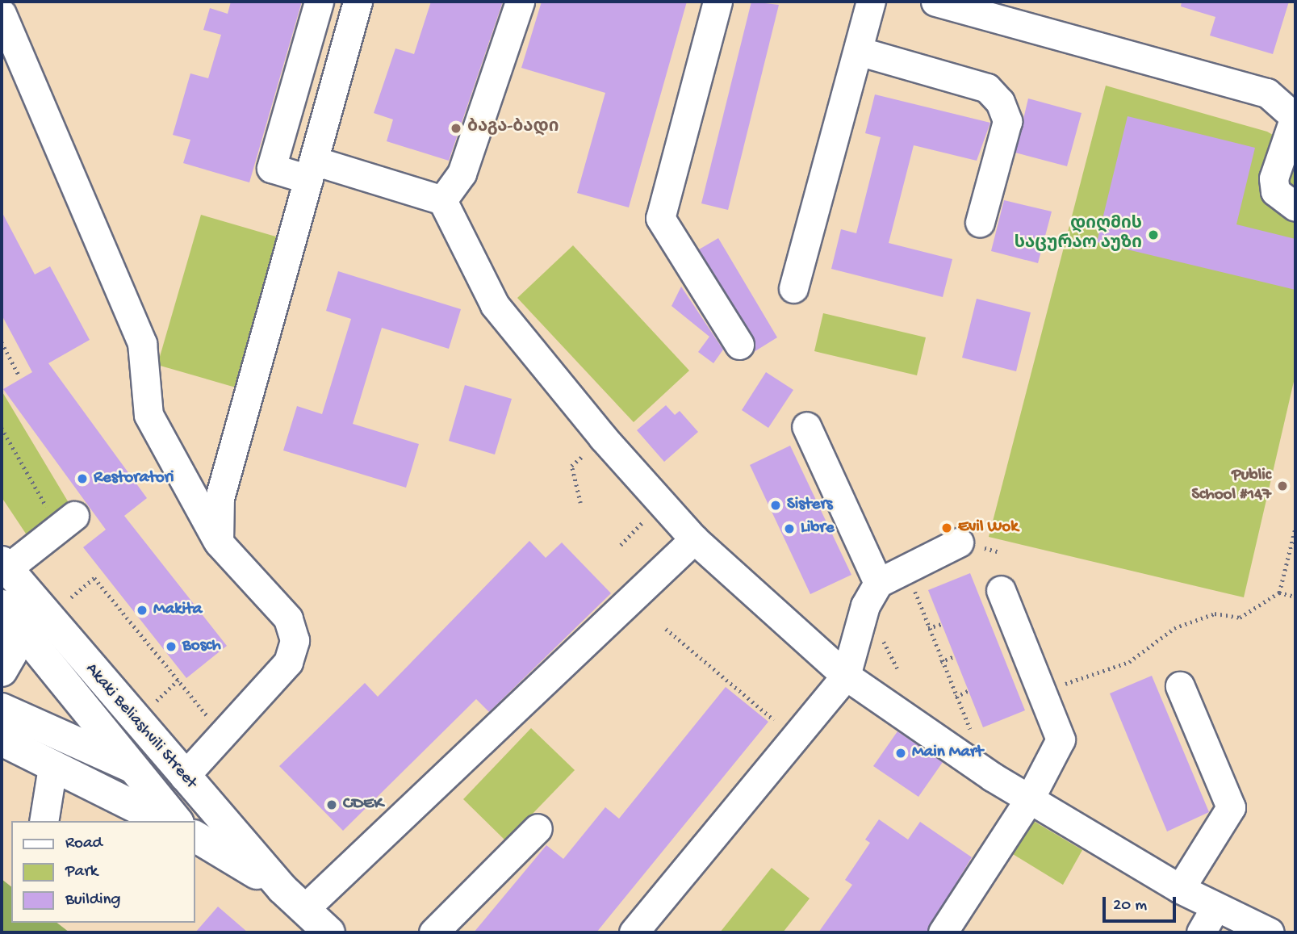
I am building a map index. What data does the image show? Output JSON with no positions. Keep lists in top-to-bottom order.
{
  "streets": {
    "main road": ["Akaki Beliashvili Street"]
  },
  "places": [
    "ბაგა-ბადი",
    "დიღმის საცურაო აუზი",
    "Restoratori",
    "Public School #147",
    "Sisters",
    "Evil Wok",
    "Libre",
    "Makita",
    "Bosch",
    "Main Mart",
    "CDEK"
  ],
  "legend": ["Road", "Park", "Building"],
  "scale_bar": "20 m"
}
